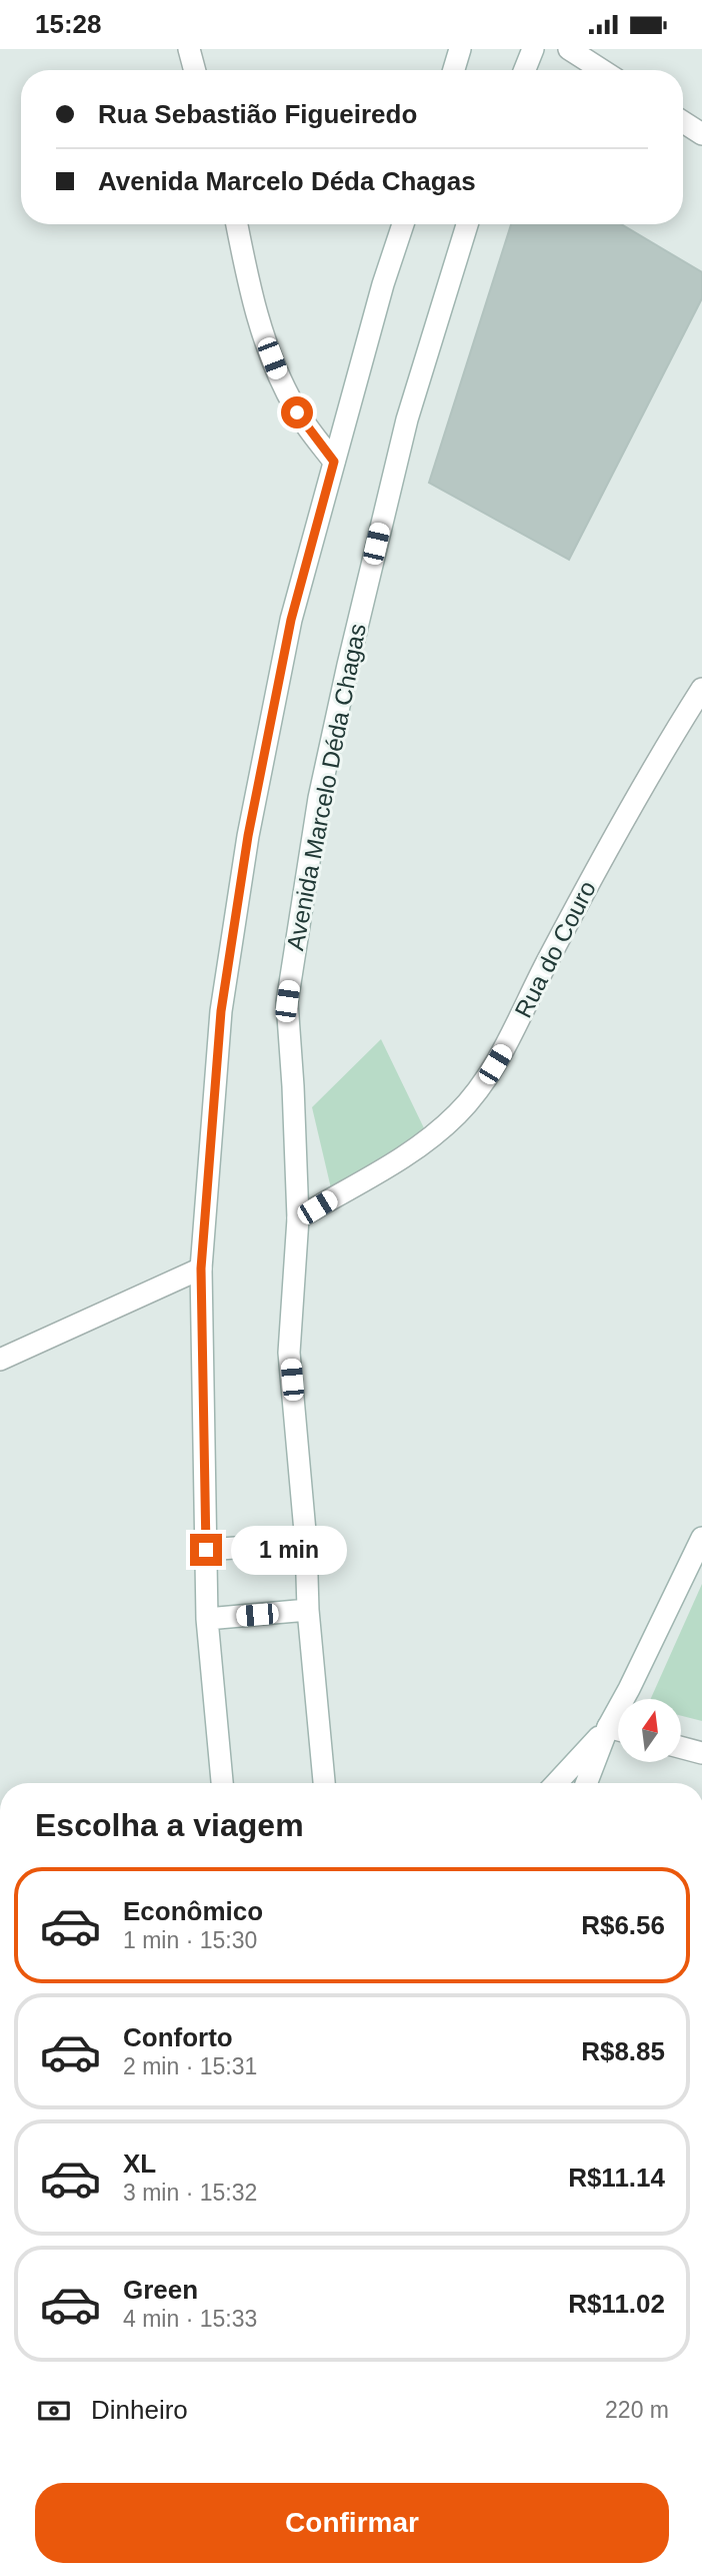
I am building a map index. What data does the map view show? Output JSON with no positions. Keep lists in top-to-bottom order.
{
  "streets": {
    "main road": ["Avenida Marcelo Déda Chagas", "Rua do Couro"]
  },
  "crossings": [
    ["Avenida Marcelo Déda Chagas", "Rua do Couro"]
  ],
  "north": "top",
  "page": {
    "status": "15:28",
    "banner": ["Rua Sebastião Figueiredo", "Avenida Marcelo Déda Chagas"],
    "bubble": "1 min",
    "heading": "Escolha a viagem",
    "list": [
      {
        "name": "Econômico",
        "note": "1 min · 15:30",
        "value": "R$6.56"
      },
      {
        "name": "Conforto",
        "note": "2 min · 15:31",
        "value": "R$8.85"
      },
      {
        "name": "XL",
        "note": "3 min · 15:32",
        "value": "R$11.14"
      },
      {
        "name": "Green",
        "note": "4 min · 15:33",
        "value": "R$11.02"
      }
    ],
    "pay": ["Dinheiro", "220 m"],
    "buttons": "Confirmar"
  }
}
